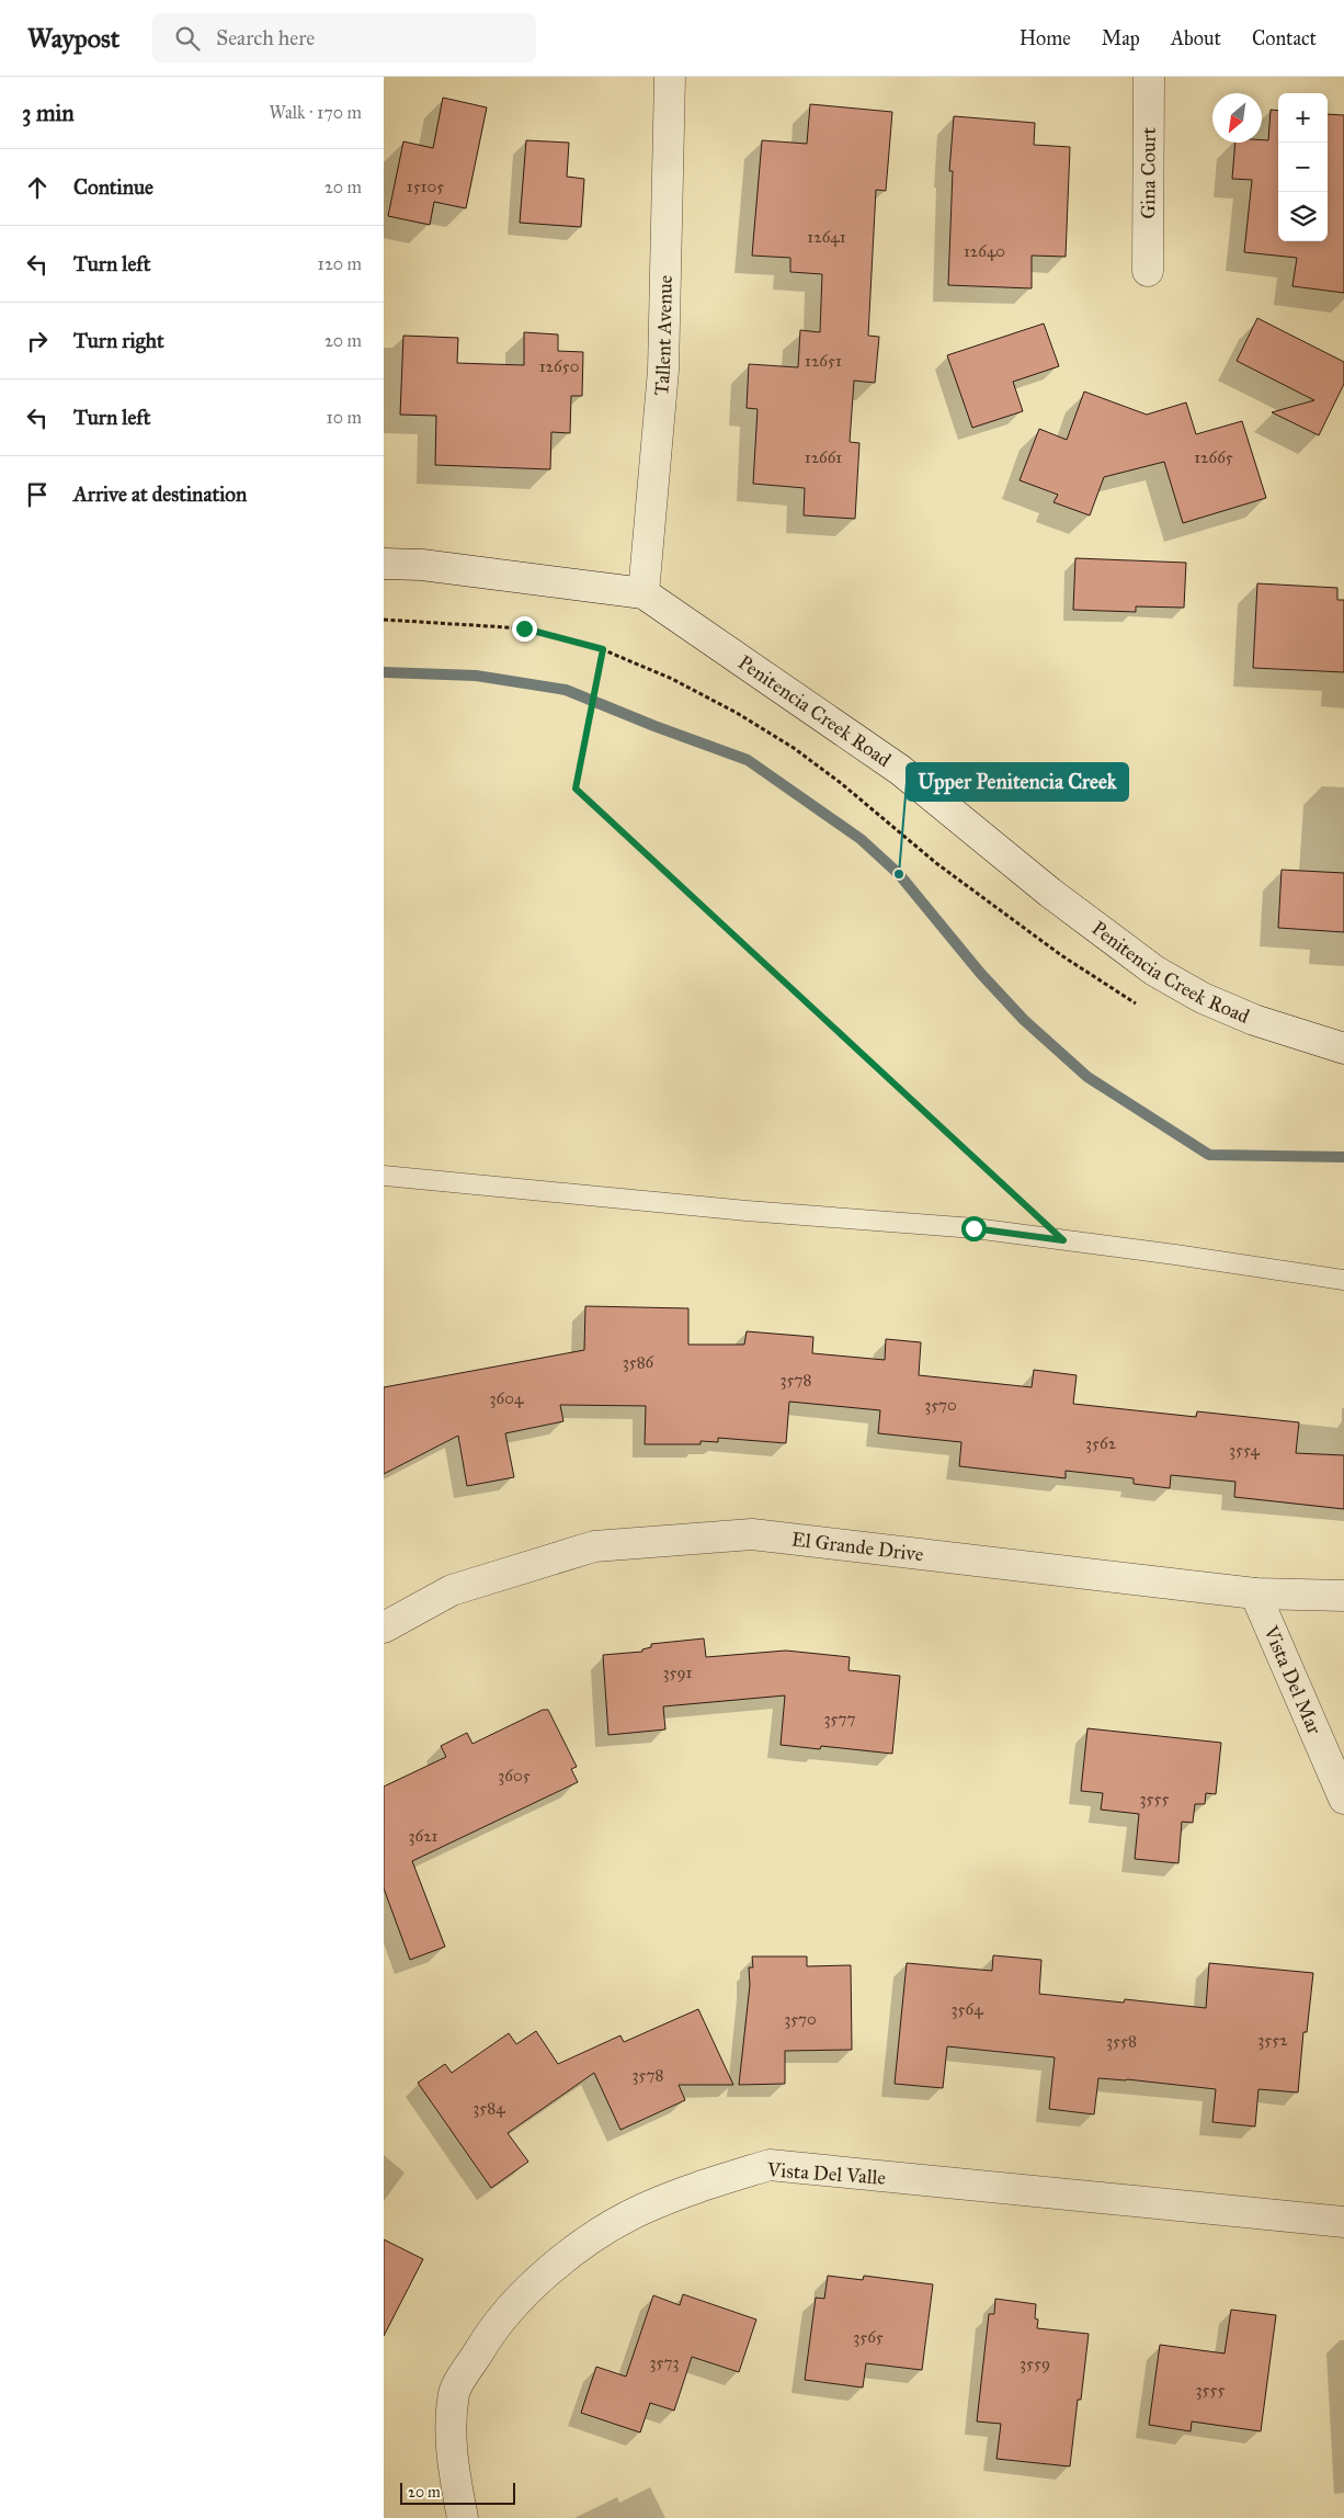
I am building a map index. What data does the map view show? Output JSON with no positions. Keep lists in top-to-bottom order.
{
  "streets": {
    "street": [
      "Gina Court",
      "Tallent Avenue",
      "Penitencia Creek Road",
      "El Grande Drive",
      "Vista Del Mar",
      "Vista Del Valle"
    ]
  },
  "crossings": [
    ["Tallent Avenue", "Penitencia Creek Road"],
    ["El Grande Drive", "Vista Del Mar"]
  ],
  "places": ["Upper Penitencia Creek"],
  "house_numbers": [
    "15105",
    "12641",
    "12640",
    "12651",
    "12650",
    "12661",
    "12665",
    "3586",
    "3578",
    "3604",
    "3570",
    "3562",
    "3554",
    "3591",
    "3577",
    "3605",
    "3555",
    "3621",
    "3564",
    "3570",
    "3552",
    "3558",
    "3578",
    "3584",
    "3565",
    "3573",
    "3559",
    "3555"
  ],
  "scale_bar": "20 m",
  "north": "bottom left",
  "page": {
    "header": "Waypost",
    "search": "Search here",
    "nav": [
      "Home",
      "Map",
      "About",
      "Contact"
    ],
    "heading": ["3 min", "Walk · 170 m"],
    "map_buttons": ["+", "−"],
    "list": [
      ["Continue", "20 m"],
      ["Turn left", "120 m"],
      ["Turn right", "20 m"],
      ["Turn left", "10 m"],
      "Arrive at destination"
    ],
    "scale": "20 m"
  }
}
